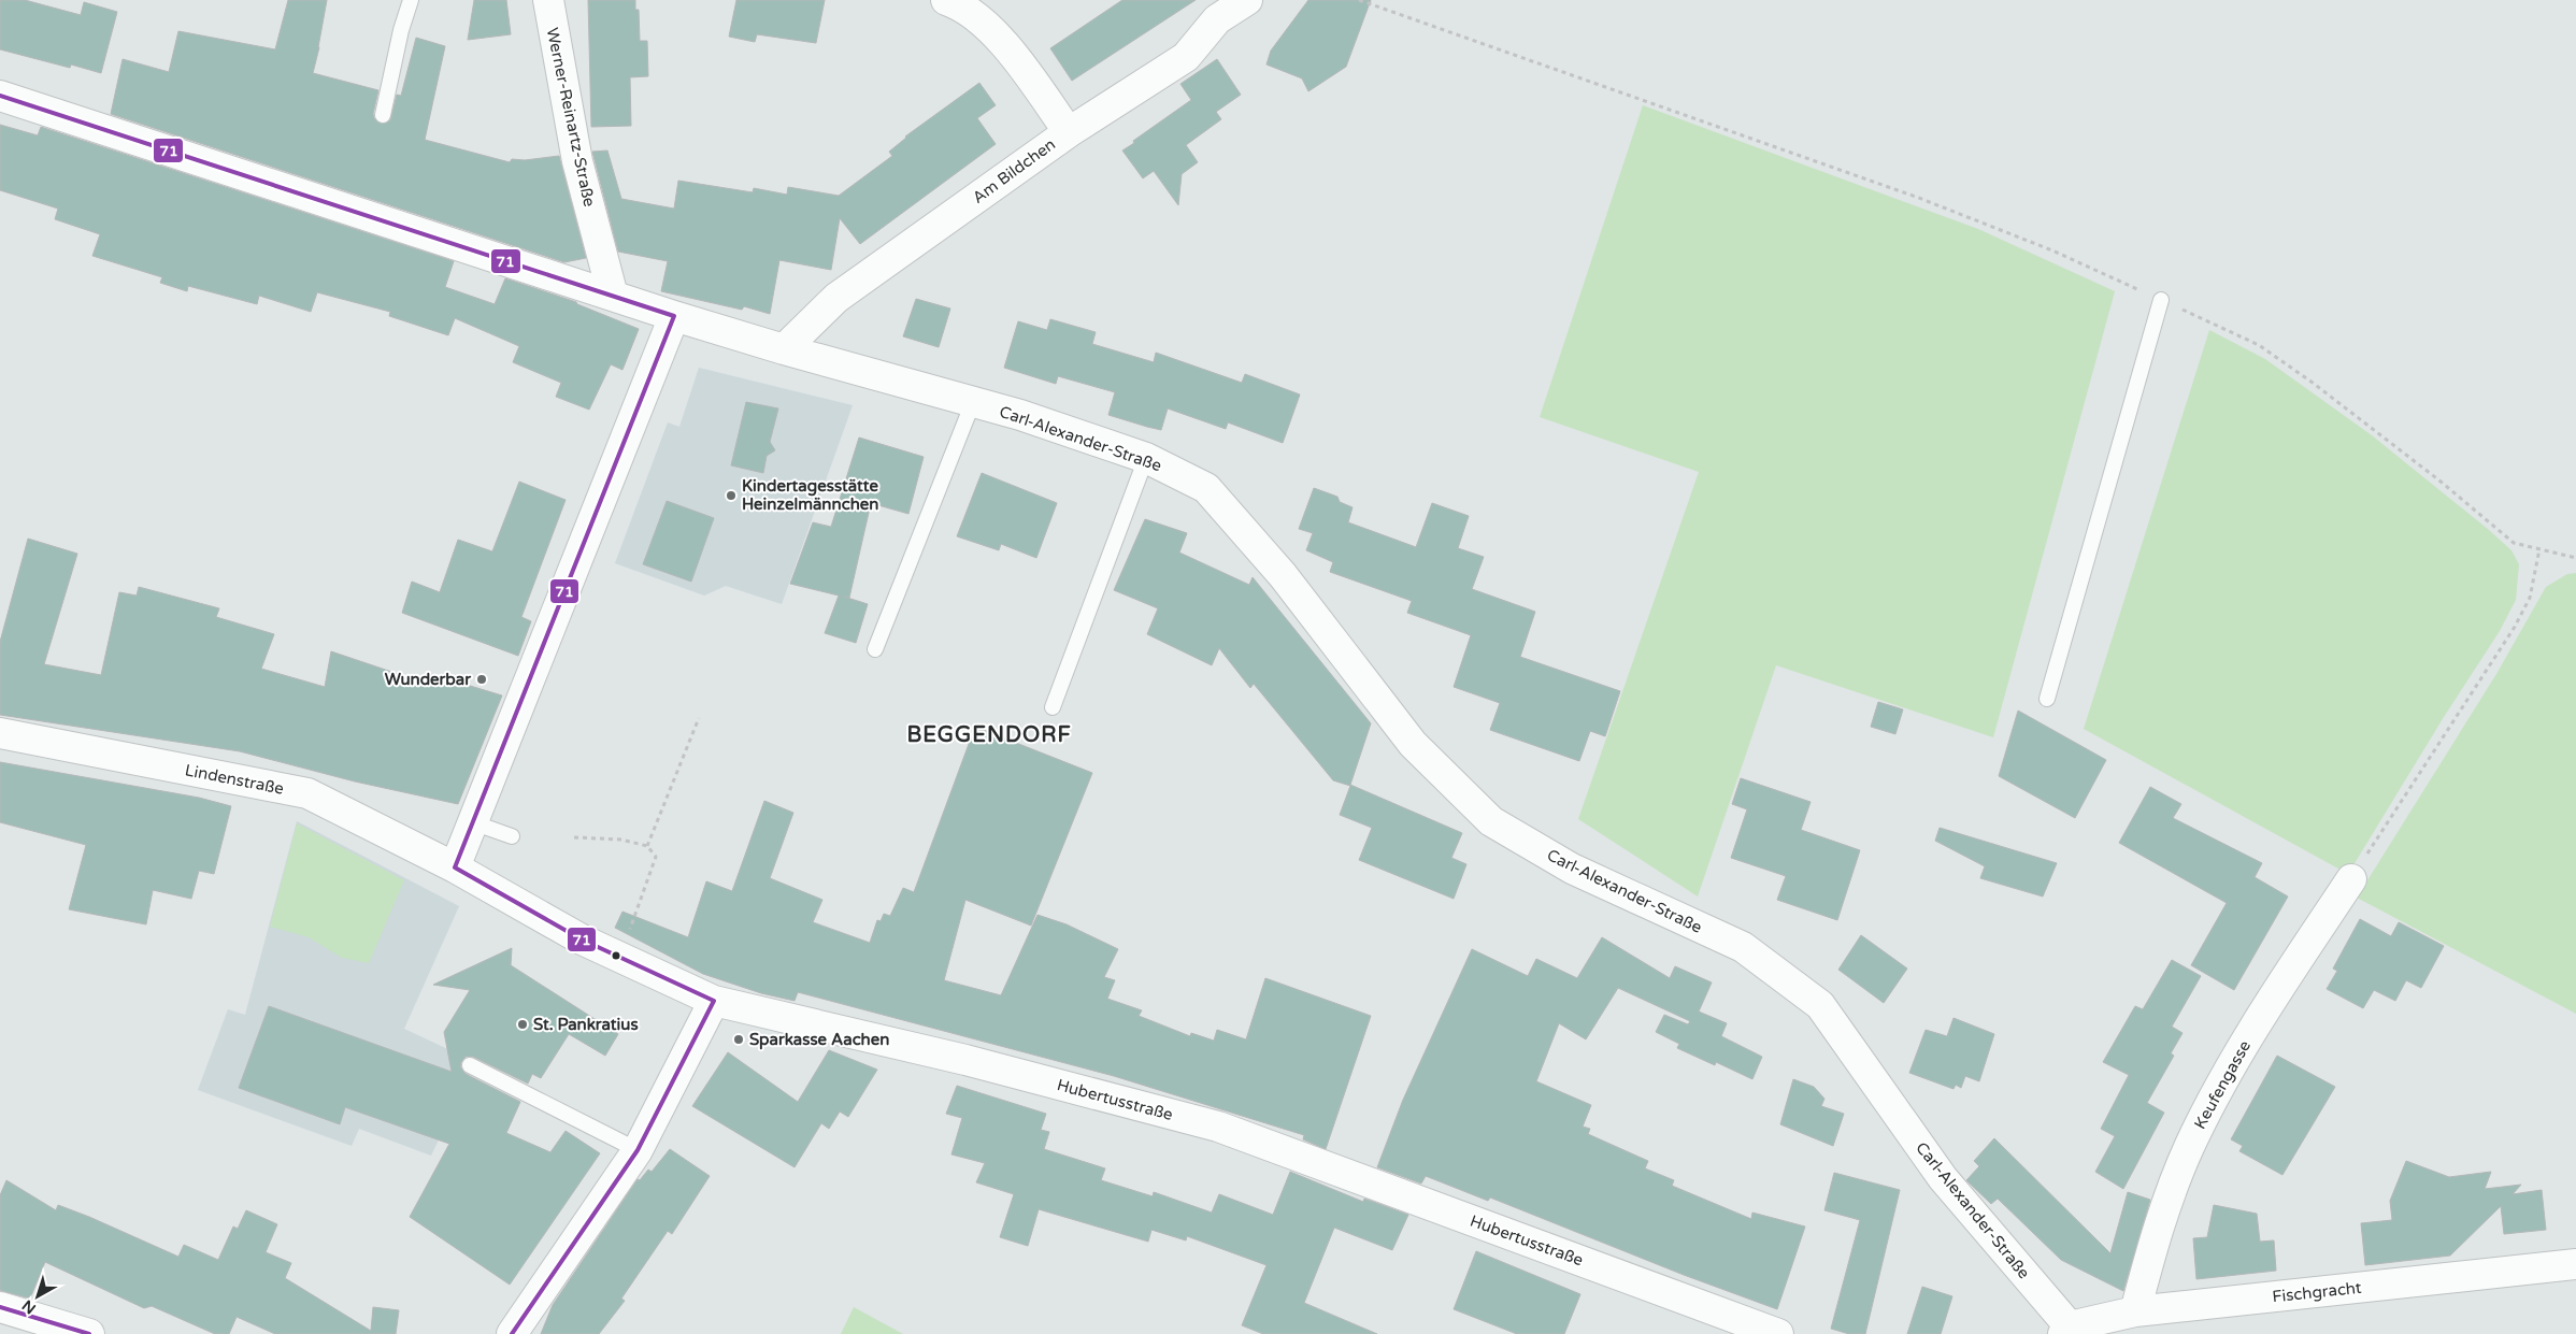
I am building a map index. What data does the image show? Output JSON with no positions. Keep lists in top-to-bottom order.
{
  "streets": {
    "street": [
      "Werner-Reinartz-Straße",
      "Am Bildchen",
      "Carl-Alexander-Straße",
      "Lindenstraße",
      "Keufengasse",
      "Hubertusstraße",
      "Fischgracht"
    ]
  },
  "crossings": [
    ["Werner-Reinartz-Straße", "Carl-Alexander-Straße"],
    ["Am Bildchen", "Carl-Alexander-Straße"],
    ["Carl-Alexander-Straße", "Fischgracht"],
    ["Lindenstraße", "Hubertusstraße"],
    ["Keufengasse", "Fischgracht"]
  ],
  "districts": ["BEGGENDORF"],
  "places": [
    "Kindertagesstätte Heinzelmännchen",
    "Wunderbar",
    "St. Pankratius",
    "Sparkasse Aachen"
  ],
  "lines": ["transit line 71"],
  "north": "bottom left"
}
